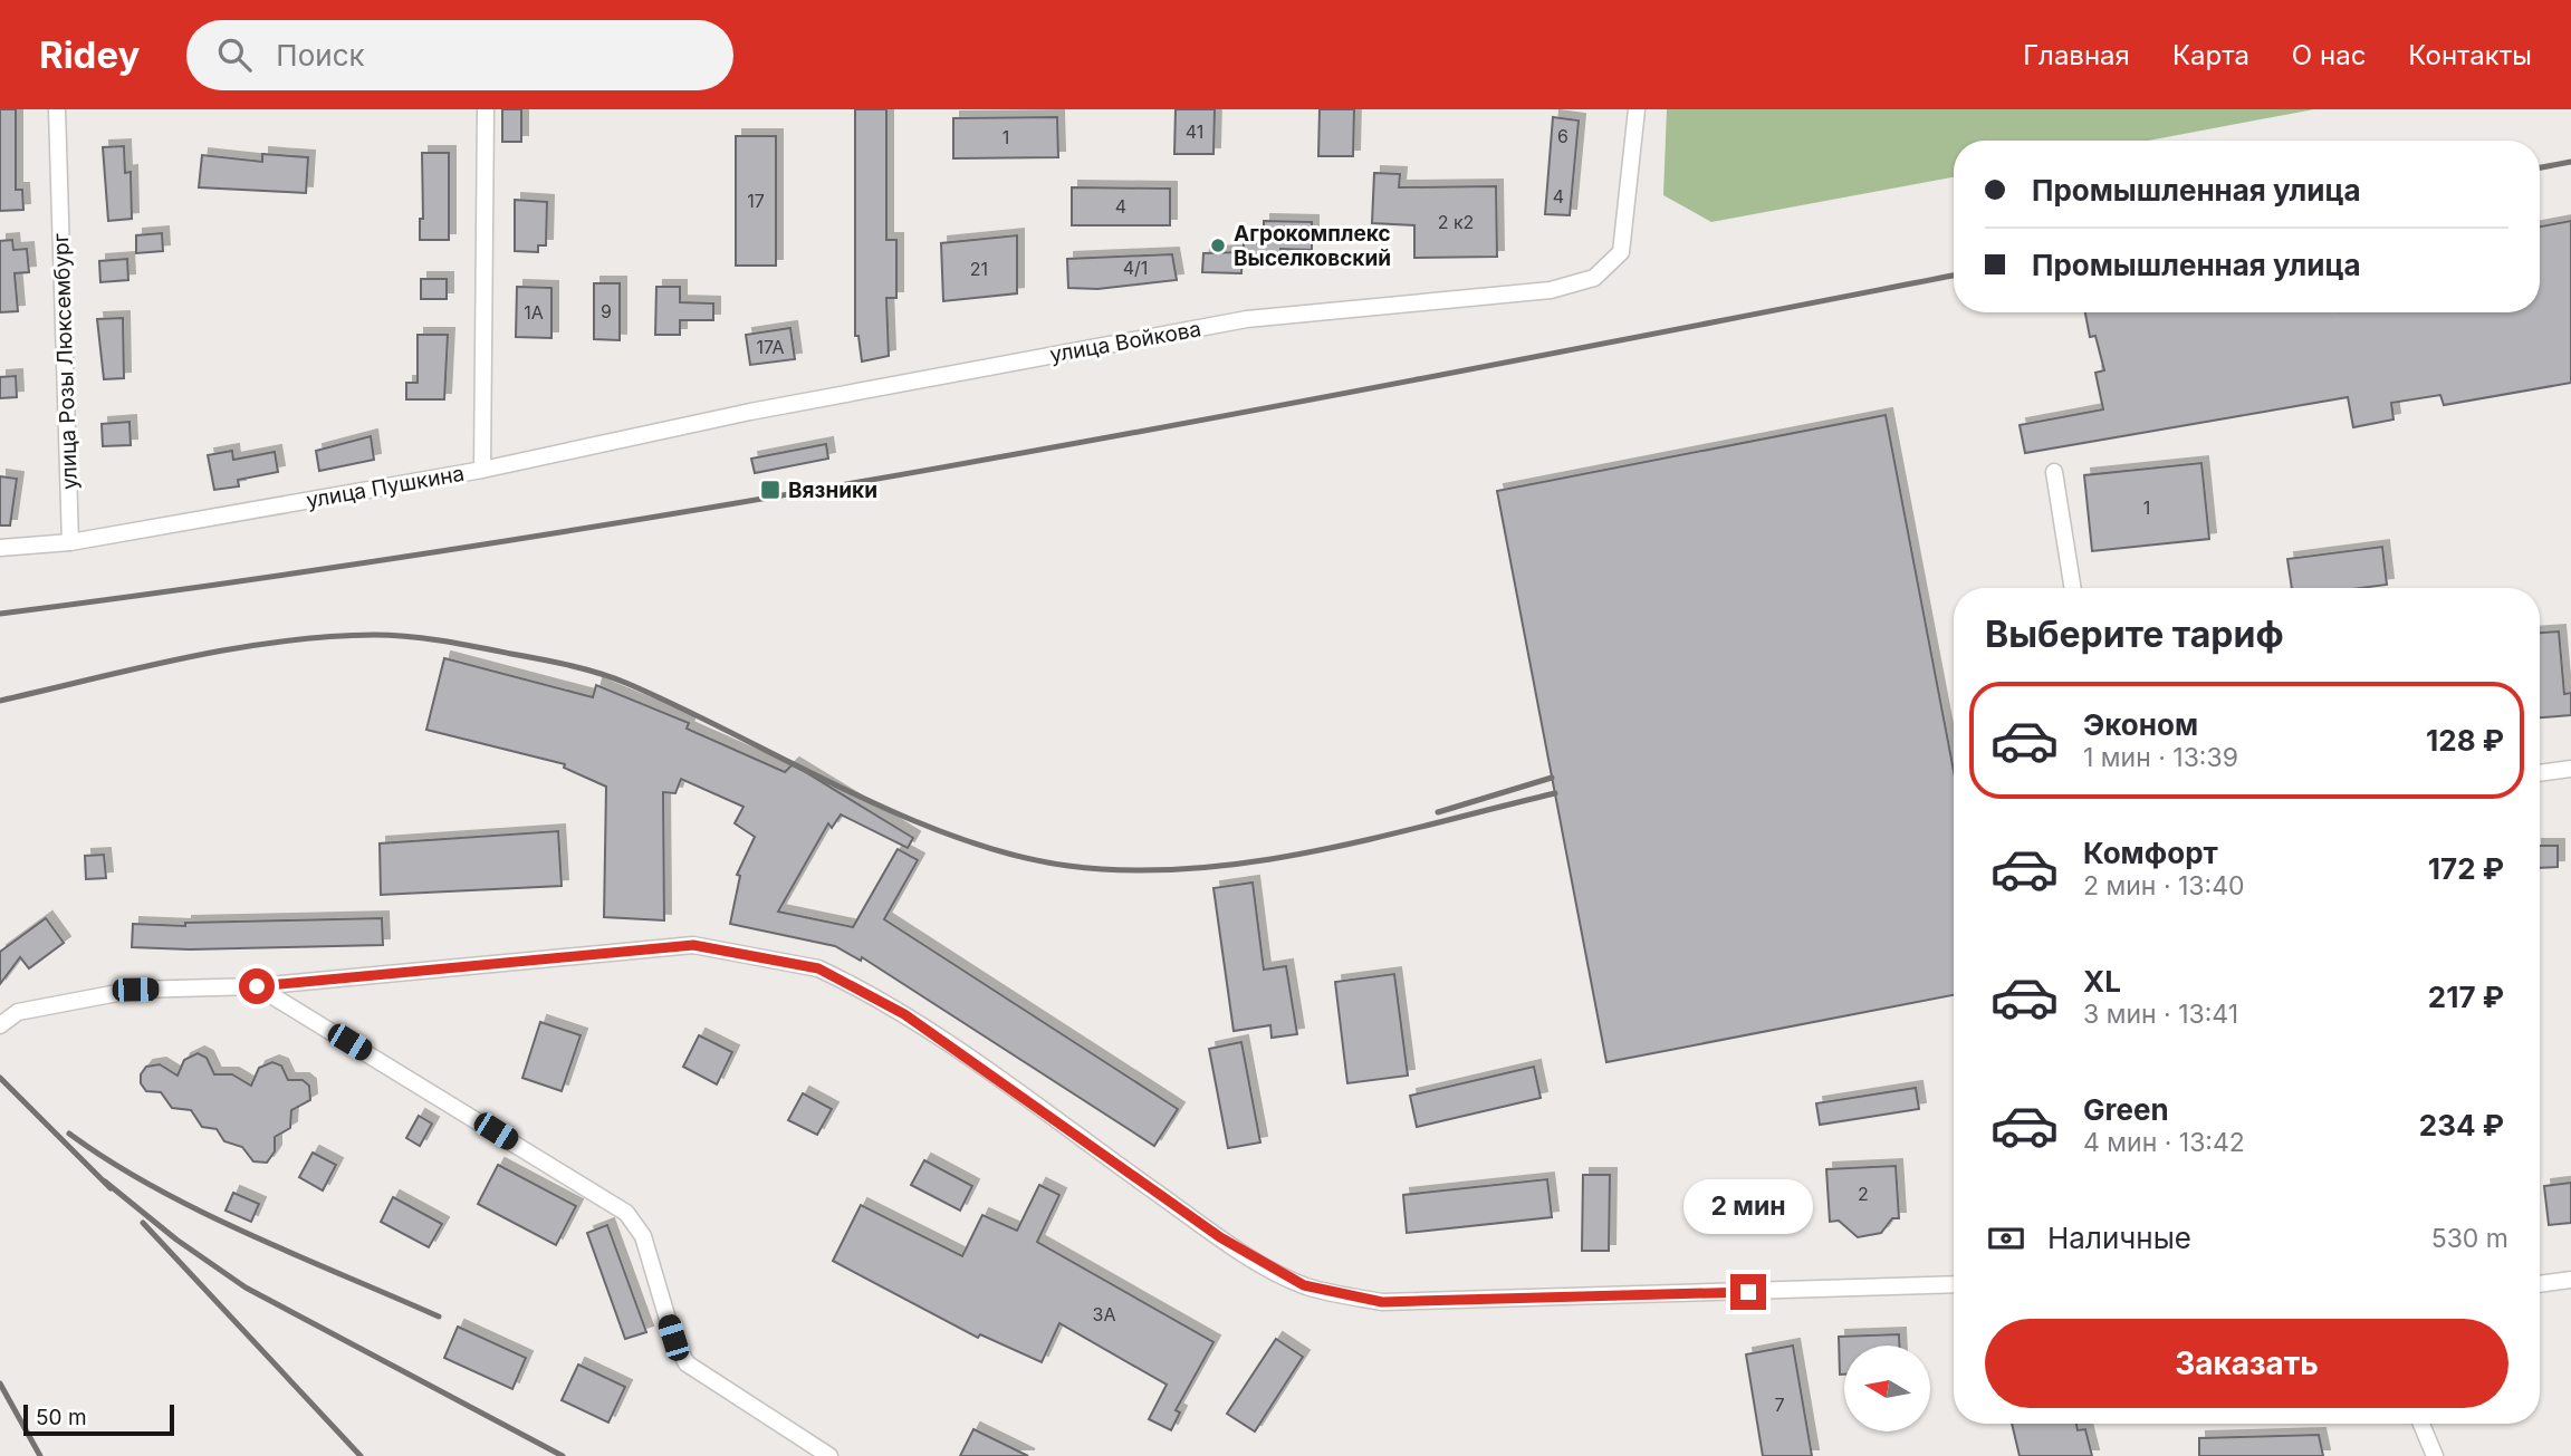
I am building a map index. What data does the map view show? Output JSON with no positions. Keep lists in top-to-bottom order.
{
  "streets": {
    "street": ["улица Войкова", "улица Розы Люксембург", "улица Пушкина"]
  },
  "crossings": [
    ["улица Войкова", "улица Пушкина"],
    ["улица Розы Люксембург", "улица Пушкина"]
  ],
  "places": {
    "other": ["Агрокомплекс Выселковский"],
    "transit": ["Вязники"]
  },
  "house_numbers": [
    "41",
    "6",
    "1",
    "4",
    "17",
    "4",
    "2 к2",
    "4/1",
    "21",
    "9",
    "1А",
    "17А",
    "1",
    "2",
    "3А",
    "7"
  ],
  "scale_bar": "50 m",
  "north": "left",
  "page": {
    "header": "Ridey",
    "search": "Поиск",
    "nav": [
      "Главная",
      "Карта",
      "О нас",
      "Контакты"
    ],
    "banner": ["Промышленная улица", "Промышленная улица"],
    "heading": "Выберите тариф",
    "list": [
      {
        "name": "Эконом",
        "note": "1 мин · 13:39",
        "value": "128 ₽"
      },
      {
        "name": "Комфорт",
        "note": "2 мин · 13:40",
        "value": "172 ₽"
      },
      {
        "name": "XL",
        "note": "3 мин · 13:41",
        "value": "217 ₽"
      },
      {
        "name": "Green",
        "note": "4 мин · 13:42",
        "value": "234 ₽"
      }
    ],
    "bubble": "2 мин",
    "pay": ["Наличные", "530 m"],
    "buttons": "Заказать",
    "scale": "50 m"
  }
}
